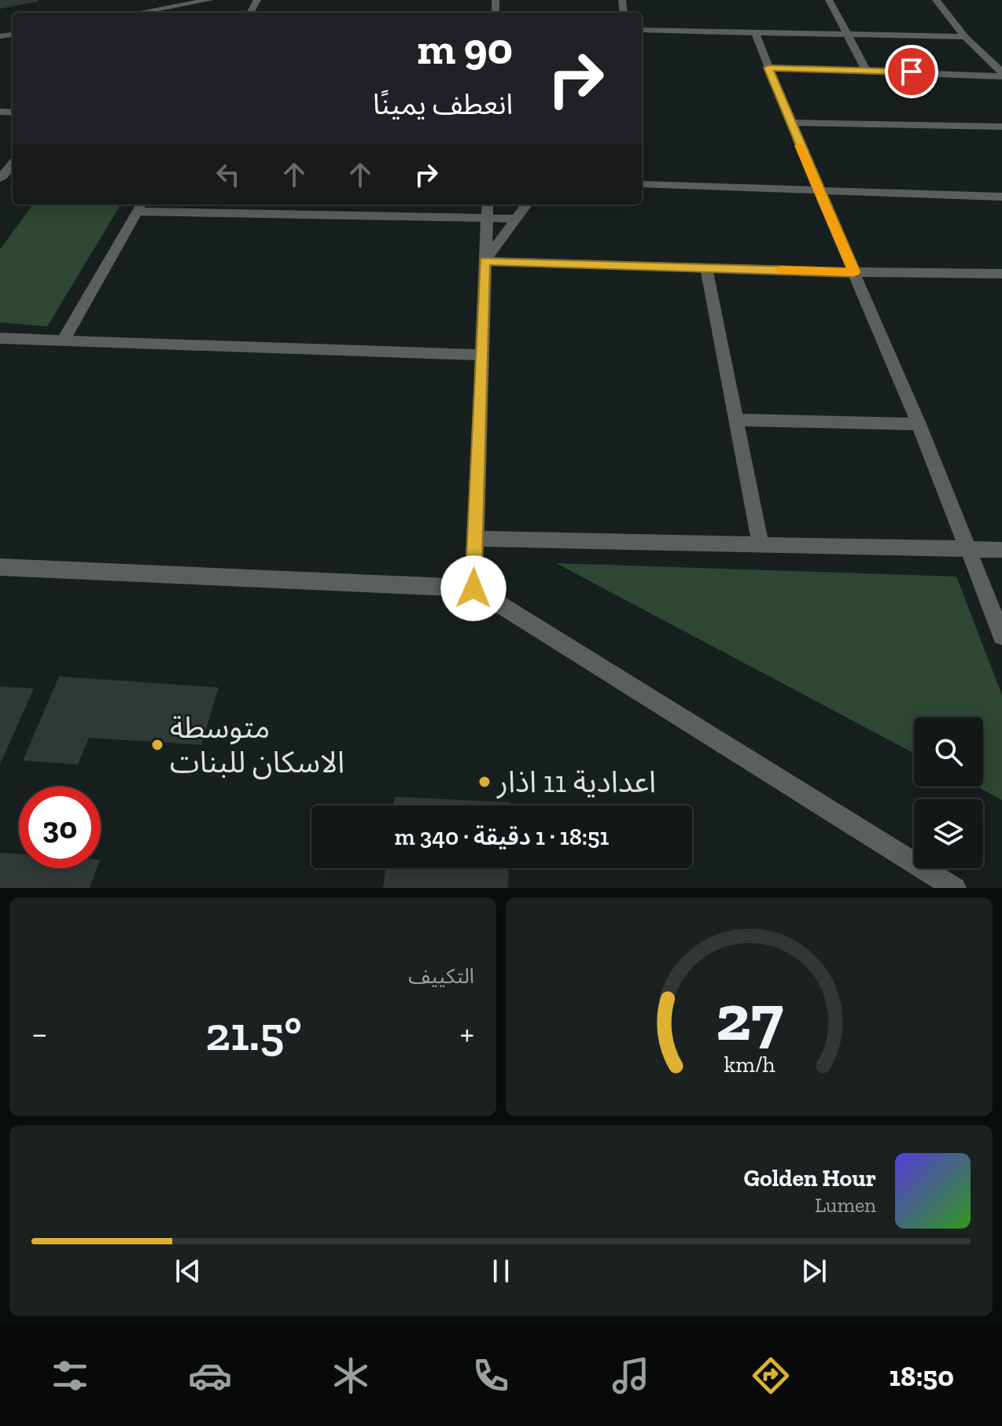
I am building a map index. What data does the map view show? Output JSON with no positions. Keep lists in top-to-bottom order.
{
  "places": ["متوسطة الاسكان للبنات", "اعدادية 11 اذار"],
  "page": {
    "turn": ["90 m", "انعطف يمينًا"],
    "limit": "30",
    "trip": "18:51 · 1 دقيقة · 340 m",
    "tile": "التكييف",
    "heat": ["−", "21.5°", "+"],
    "song": ["Golden Hour", "Lumen"],
    "tabs": "18:50",
    "gauge": ["27", "km/h"]
  }
}
